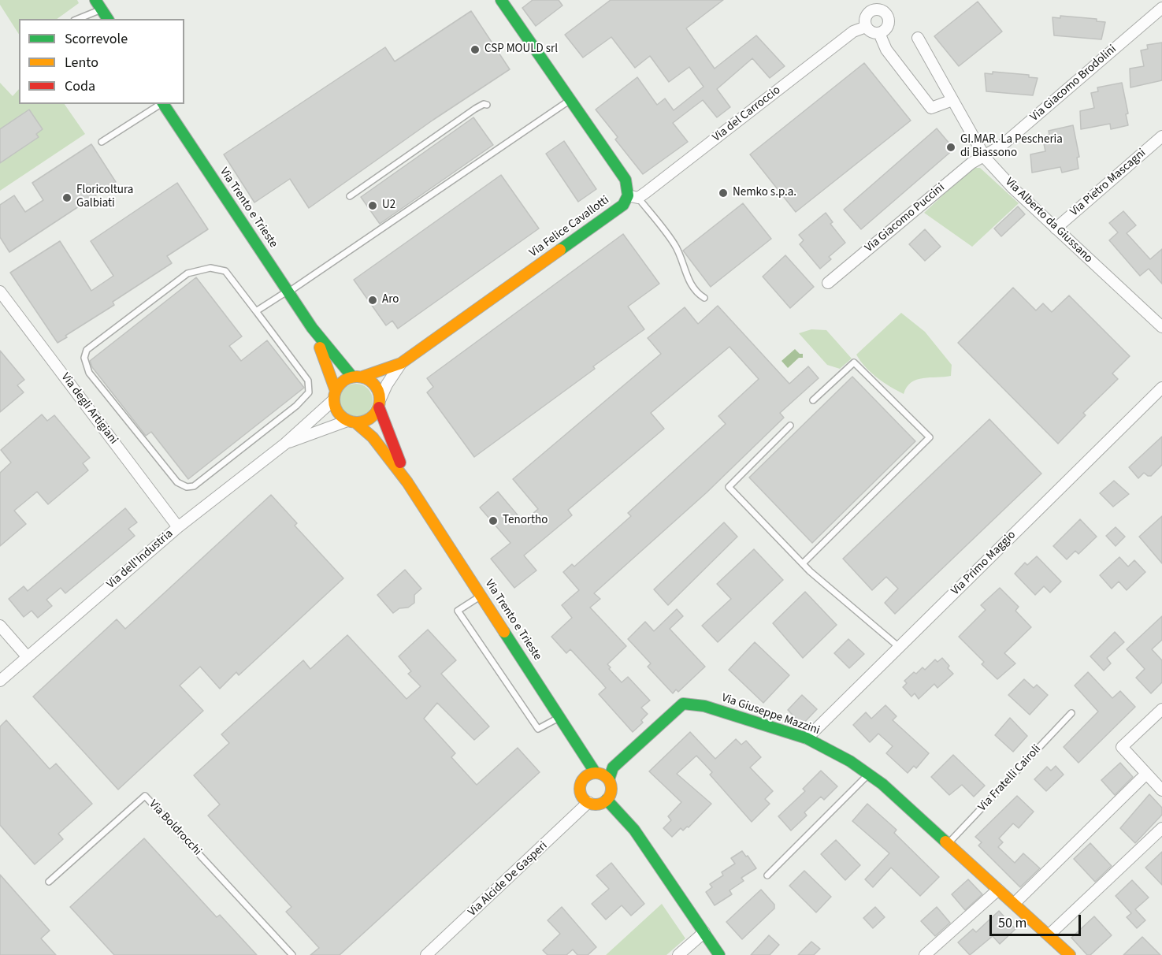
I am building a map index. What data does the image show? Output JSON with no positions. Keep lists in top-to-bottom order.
{
  "streets": {
    "street": [
      "Via Giacomo Brodolini",
      "Via del Carroccio",
      "Via Pietro Mascagni",
      "Via Trento e Trieste",
      "Via Giacomo Puccini",
      "Via Alberto da Giussano",
      "Via Felice Cavallotti",
      "Via degli Artigiani",
      "Via dell'Industria",
      "Via Primo Maggio",
      "Via Giuseppe Mazzini",
      "Via Alcide De Gasperi"
    ],
    "lane": ["Via Fratelli Cairoli", "Via Boldrocchi"]
  },
  "crossings": [
    ["Via Giacomo Brodolini", "Via Giacomo Puccini"],
    ["Via Giacomo Brodolini", "Via Alberto da Giussano"],
    ["Via del Carroccio", "Via Felice Cavallotti"],
    ["Via Pietro Mascagni", "Via Alberto da Giussano"],
    ["Via Trento e Trieste", "Via Felice Cavallotti"],
    ["Via Trento e Trieste", "Via dell'Industria"],
    ["Via Trento e Trieste", "Via Giuseppe Mazzini"],
    ["Via Trento e Trieste", "Via Alcide De Gasperi"],
    ["Via Giacomo Puccini", "Via Alberto da Giussano"],
    ["Via Felice Cavallotti", "Via dell'Industria"],
    ["Via degli Artigiani", "Via dell'Industria"],
    ["Via Primo Maggio", "Via Giuseppe Mazzini"],
    ["Via Giuseppe Mazzini", "Via Fratelli Cairoli"],
    ["Via Giuseppe Mazzini", "Via Alcide De Gasperi"]
  ],
  "places": [
    "CSP MOULD srl",
    "GI.MAR. La Pescheria di Biassono",
    "Nemko s.p.a.",
    "Floricoltura Galbiati",
    "U2",
    "Aro",
    "Tenortho"
  ],
  "legend": ["Scorrevole", "Lento", "Coda"],
  "scale_bar": "50 m"
}
